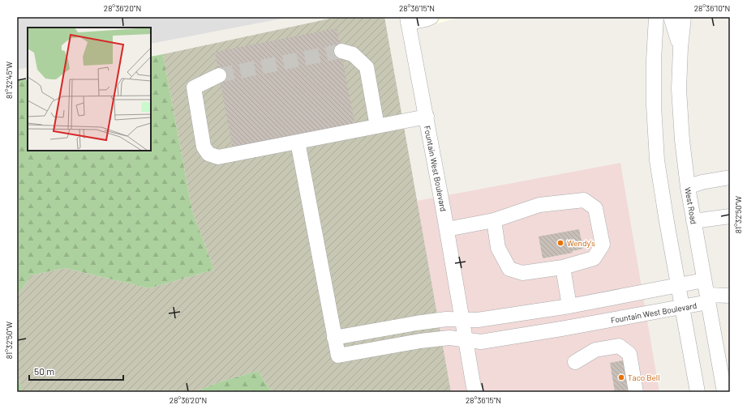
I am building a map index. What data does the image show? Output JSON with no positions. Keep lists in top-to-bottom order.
{
  "streets": {
    "street": ["Fountain West Boulevard", "West Road"]
  },
  "crossings": [
    ["Fountain West Boulevard", "West Road"]
  ],
  "places": ["Wendy's", "Taco Bell"],
  "scale_bar": "50 m",
  "coordinates": [
    "28°36'20\"N",
    "28°36'15\"N",
    "28°36'10\"N",
    "81°32'45\"W",
    "81°32'50\"W"
  ]
}
